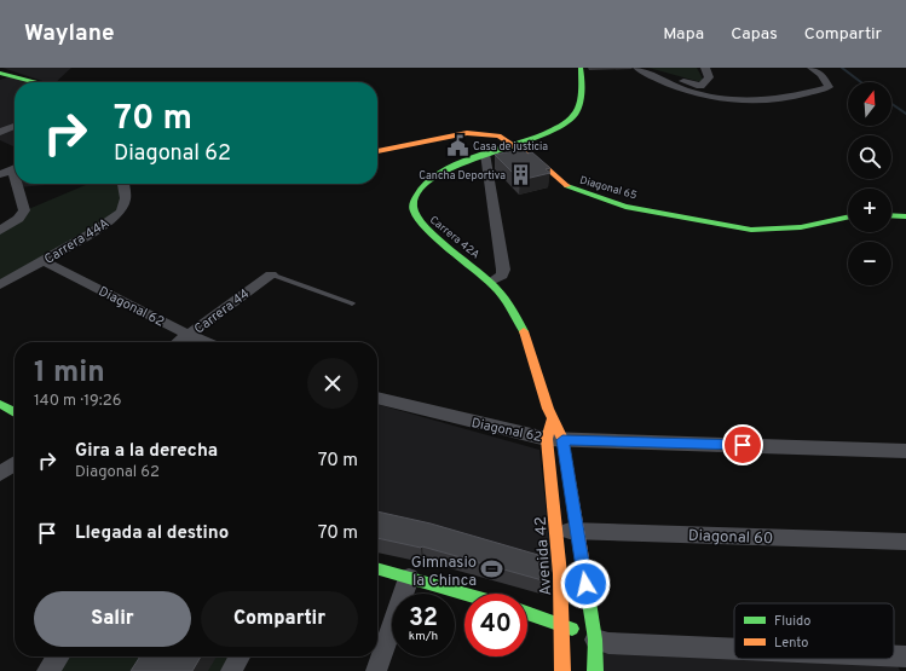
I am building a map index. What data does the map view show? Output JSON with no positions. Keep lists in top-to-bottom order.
{
  "streets": {
    "street": [
      "Diagonal 65",
      "Carrera 42A",
      "Carrera 44A",
      "Diagonal 62",
      "Carrera 44",
      "Diagonal 60",
      "Avenida 42"
    ]
  },
  "crossings": [
    ["Diagonal 65", "Carrera 42A"],
    ["Carrera 42A", "Diagonal 62"],
    ["Carrera 42A", "Avenida 42"],
    ["Carrera 44A", "Diagonal 62"],
    ["Diagonal 62", "Carrera 44"],
    ["Diagonal 62", "Avenida 42"],
    ["Diagonal 60", "Avenida 42"]
  ],
  "places": {
    "public building": ["Casa de justicia"],
    "building": ["Cancha Deportiva"],
    "sports": ["Gimnasio la Chinca"]
  },
  "legend": ["Fluido", "Lento"],
  "north": "top",
  "page": {
    "header": "Waylane",
    "nav": ["Mapa", "Capas", "Compartir"],
    "map_buttons": ["+", "−"],
    "turn": ["70 m", "Diagonal 62"],
    "heading": ["1 min", "140 m · 19:26"],
    "list": [
      {
        "name": "Gira a la derecha",
        "note": "Diagonal 62",
        "value": "70 m"
      },
      {
        "name": "Llegada al destino",
        "value": "70 m"
      }
    ],
    "buttons": ["Salir", "Compartir"],
    "speed": "32 km/h",
    "limit": "40"
  }
}
